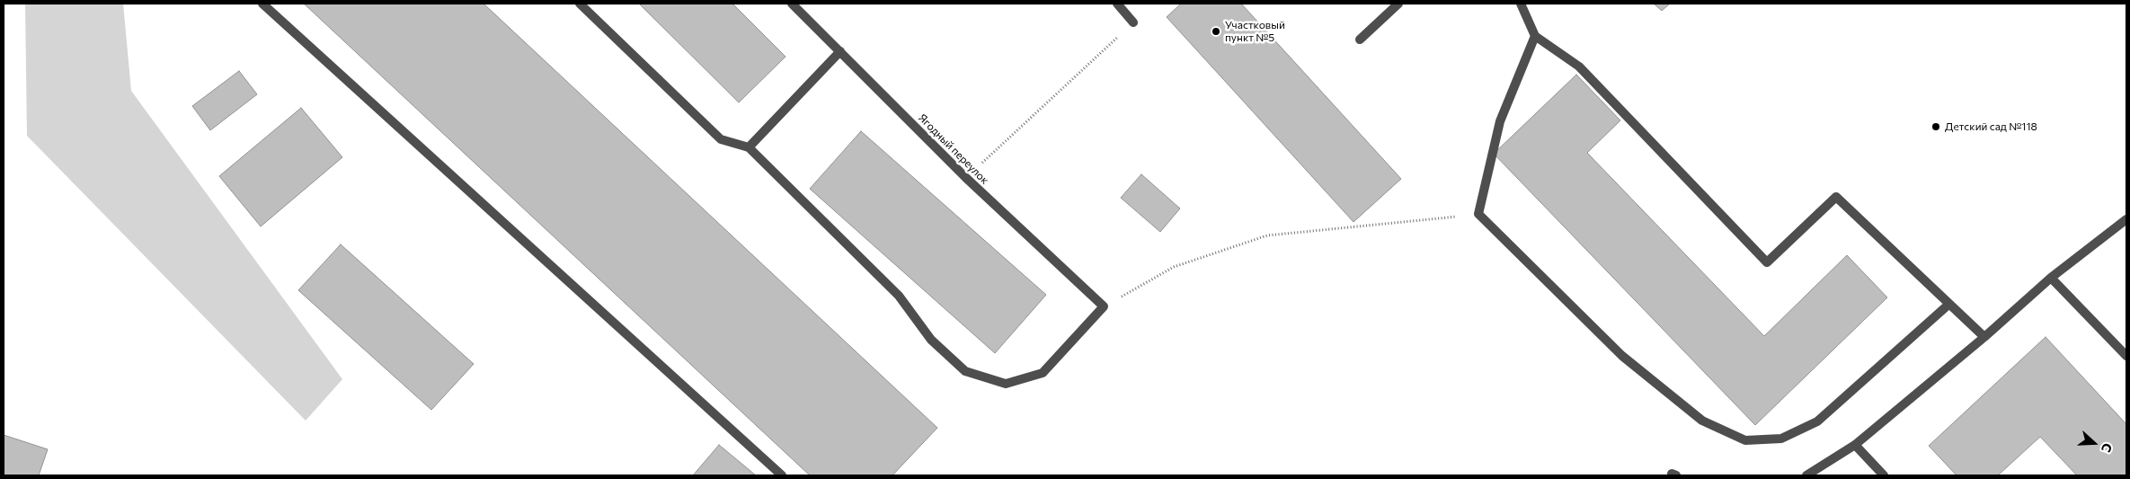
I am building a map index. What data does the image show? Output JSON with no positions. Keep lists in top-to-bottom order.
{
  "streets": {
    "lane": ["Ягодный переулок"]
  },
  "places": ["Участковый пункт №5", "Детский сад №118"],
  "north": "right"
}
